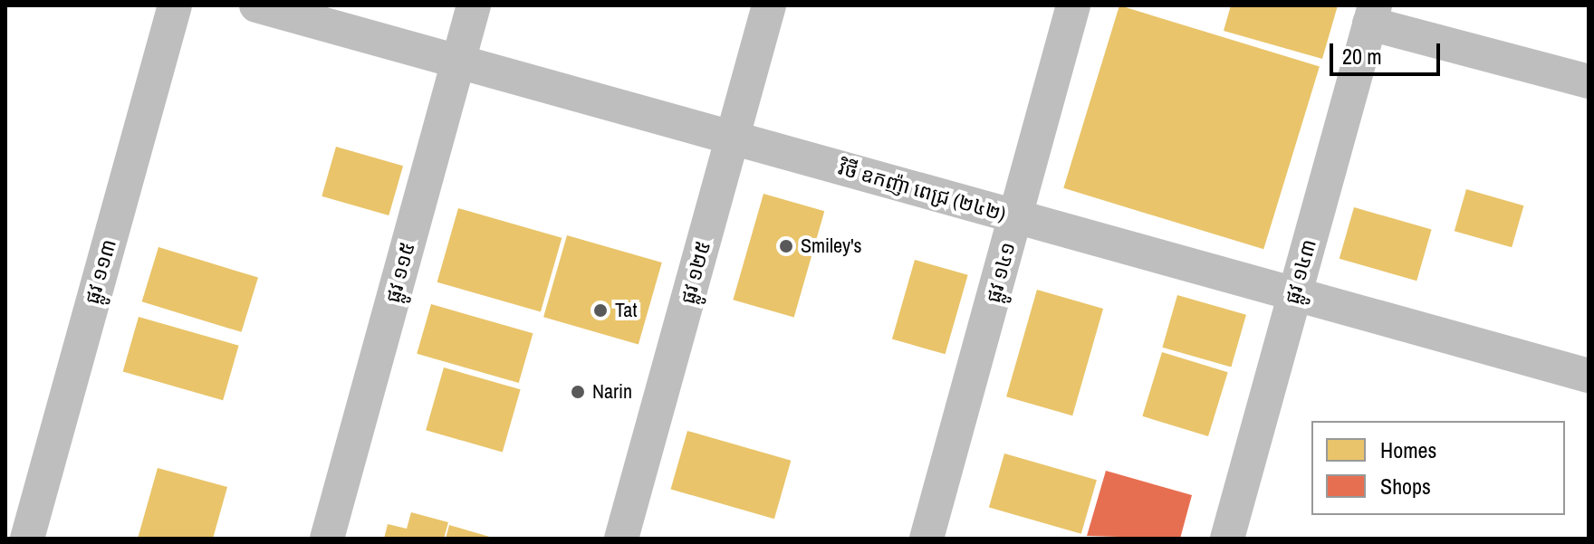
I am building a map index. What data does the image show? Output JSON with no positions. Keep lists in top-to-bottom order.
{
  "streets": {
    "street": [
      "វិថី ឧកញ៉ា ពេជ្រ (២៤២)",
      "ផ្លូវ ១១៣",
      "ផ្លូវ ១៤៣",
      "ផ្លូវ ១១៥",
      "ផ្លូវ ១២៥",
      "ផ្លូវ ១៤១"
    ]
  },
  "crossings": [
    ["វិថី ឧកញ៉ា ពេជ្រ (២៤២)", "ផ្លូវ ១៤៣"],
    ["វិថី ឧកញ៉ា ពេជ្រ (២៤២)", "ផ្លូវ ១១៥"],
    ["វិថី ឧកញ៉ា ពេជ្រ (២៤២)", "ផ្លូវ ១២៥"],
    ["វិថី ឧកញ៉ា ពេជ្រ (២៤២)", "ផ្លូវ ១៤១"]
  ],
  "places": ["Smiley's", "Tat", "Narin"],
  "legend": ["Homes", "Shops"],
  "scale_bar": "20 m"
}
